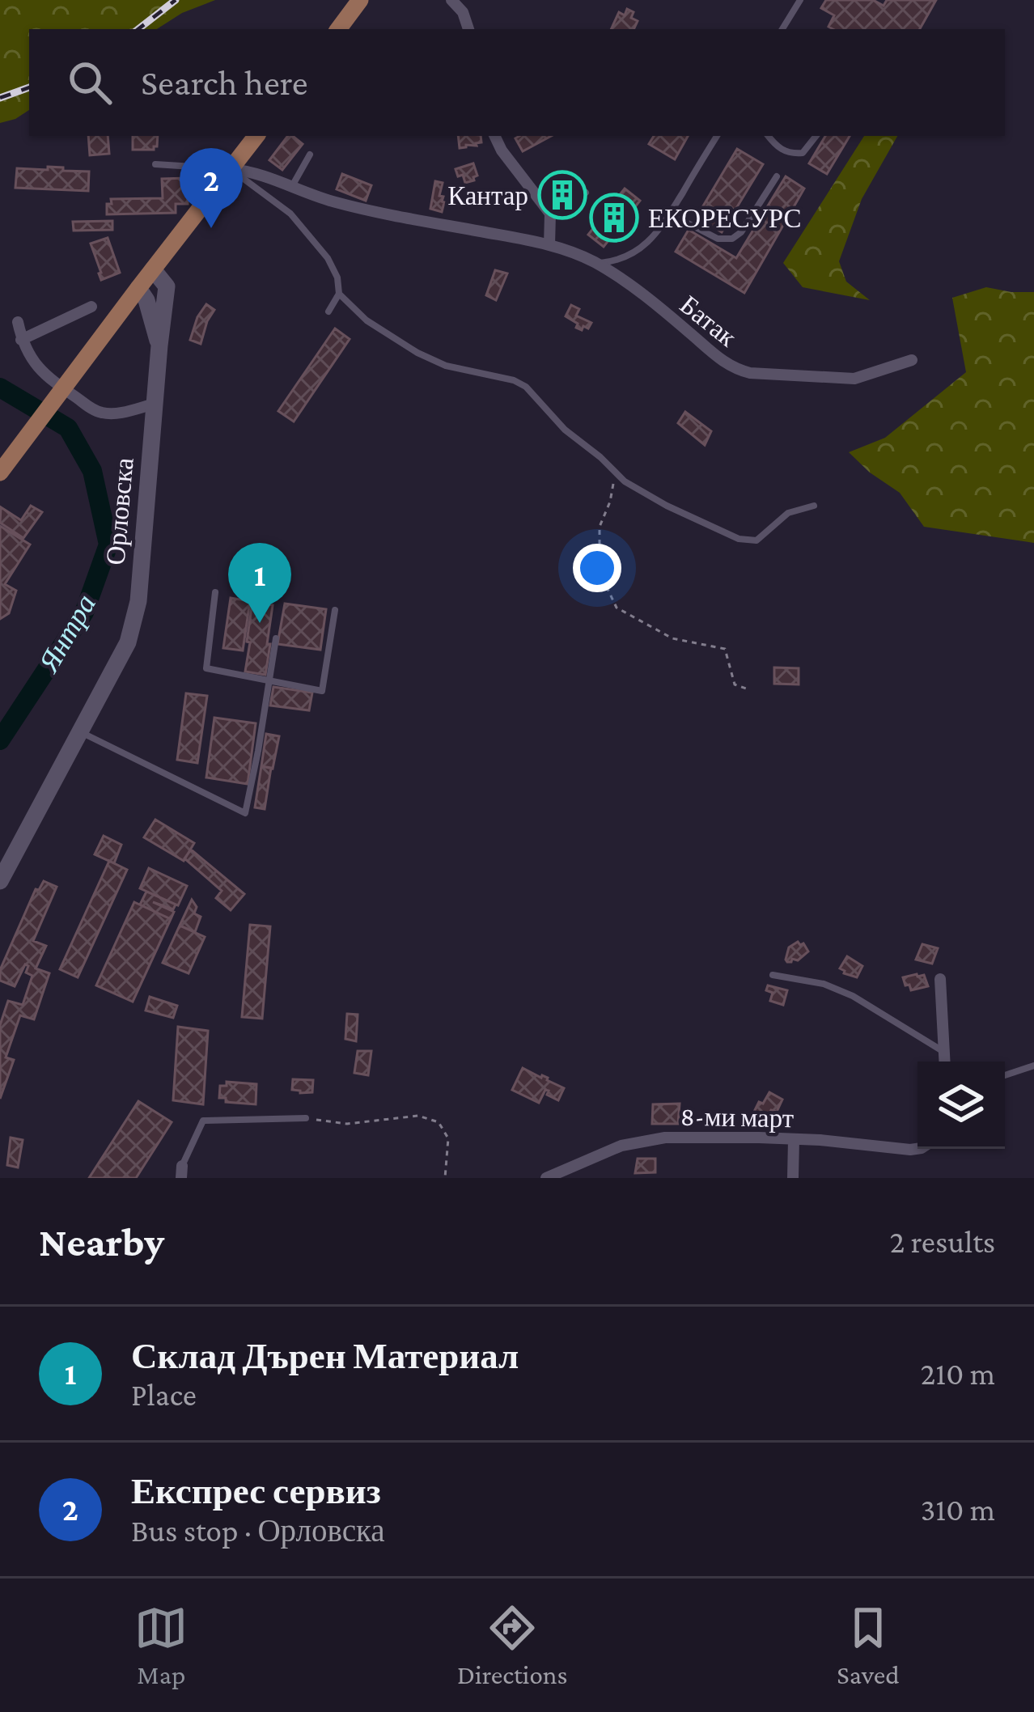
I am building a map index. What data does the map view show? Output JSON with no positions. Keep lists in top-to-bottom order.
{
  "streets": {
    "street": ["Батак", "Орловска", "8-ми март"]
  },
  "water": ["Янтра"],
  "places": {
    "building": ["Кантар", "ЕКОРЕСУРС"]
  },
  "page": {
    "search": "Search here",
    "pins": ["2", "1"],
    "heading": ["Nearby", "2 results"],
    "list": [
      {
        "mark": "1",
        "name": "Склад Дърен Материал",
        "note": "Place",
        "value": "210 m"
      },
      {
        "mark": "2",
        "name": "Експрес сервиз",
        "note": "Bus stop · Орловска",
        "value": "310 m"
      }
    ],
    "nav": ["Map", "Directions", "Saved"]
  }
}
